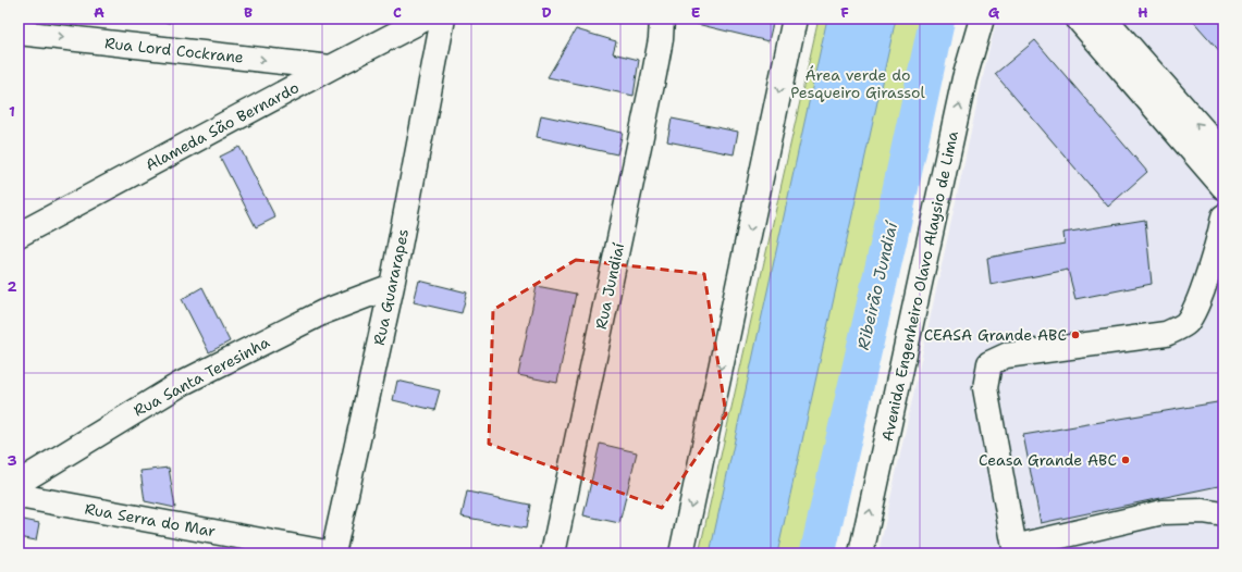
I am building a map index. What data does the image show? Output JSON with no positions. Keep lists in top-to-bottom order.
{
  "streets": {
    "street": [
      "Rua Lord Cockrane",
      "Alameda São Bernardo",
      "Rua Jundiaí",
      "Avenida Engenheiro Olavo Alaysio de Lima",
      "Rua Guararapes",
      "Rua Santa Teresinha",
      "Rua Serra do Mar"
    ]
  },
  "crossings": [
    ["Rua Lord Cockrane", "Alameda São Bernardo"],
    ["Rua Guararapes", "Rua Santa Teresinha"],
    ["Rua Guararapes", "Rua Serra do Mar"]
  ],
  "one_way": ["Rua Lord Cockrane"],
  "water": ["Ribeirão Jundiaí"],
  "parks": ["Área verde do Pesqueiro Girassol"],
  "places": ["CEASA Grande ABC", "Ceasa Grande ABC"],
  "grid": {
    "columns": [
      "A",
      "B",
      "C",
      "D",
      "E",
      "F",
      "G",
      "H"
    ],
    "rows": ["1", "2", "3"]
  }
}
